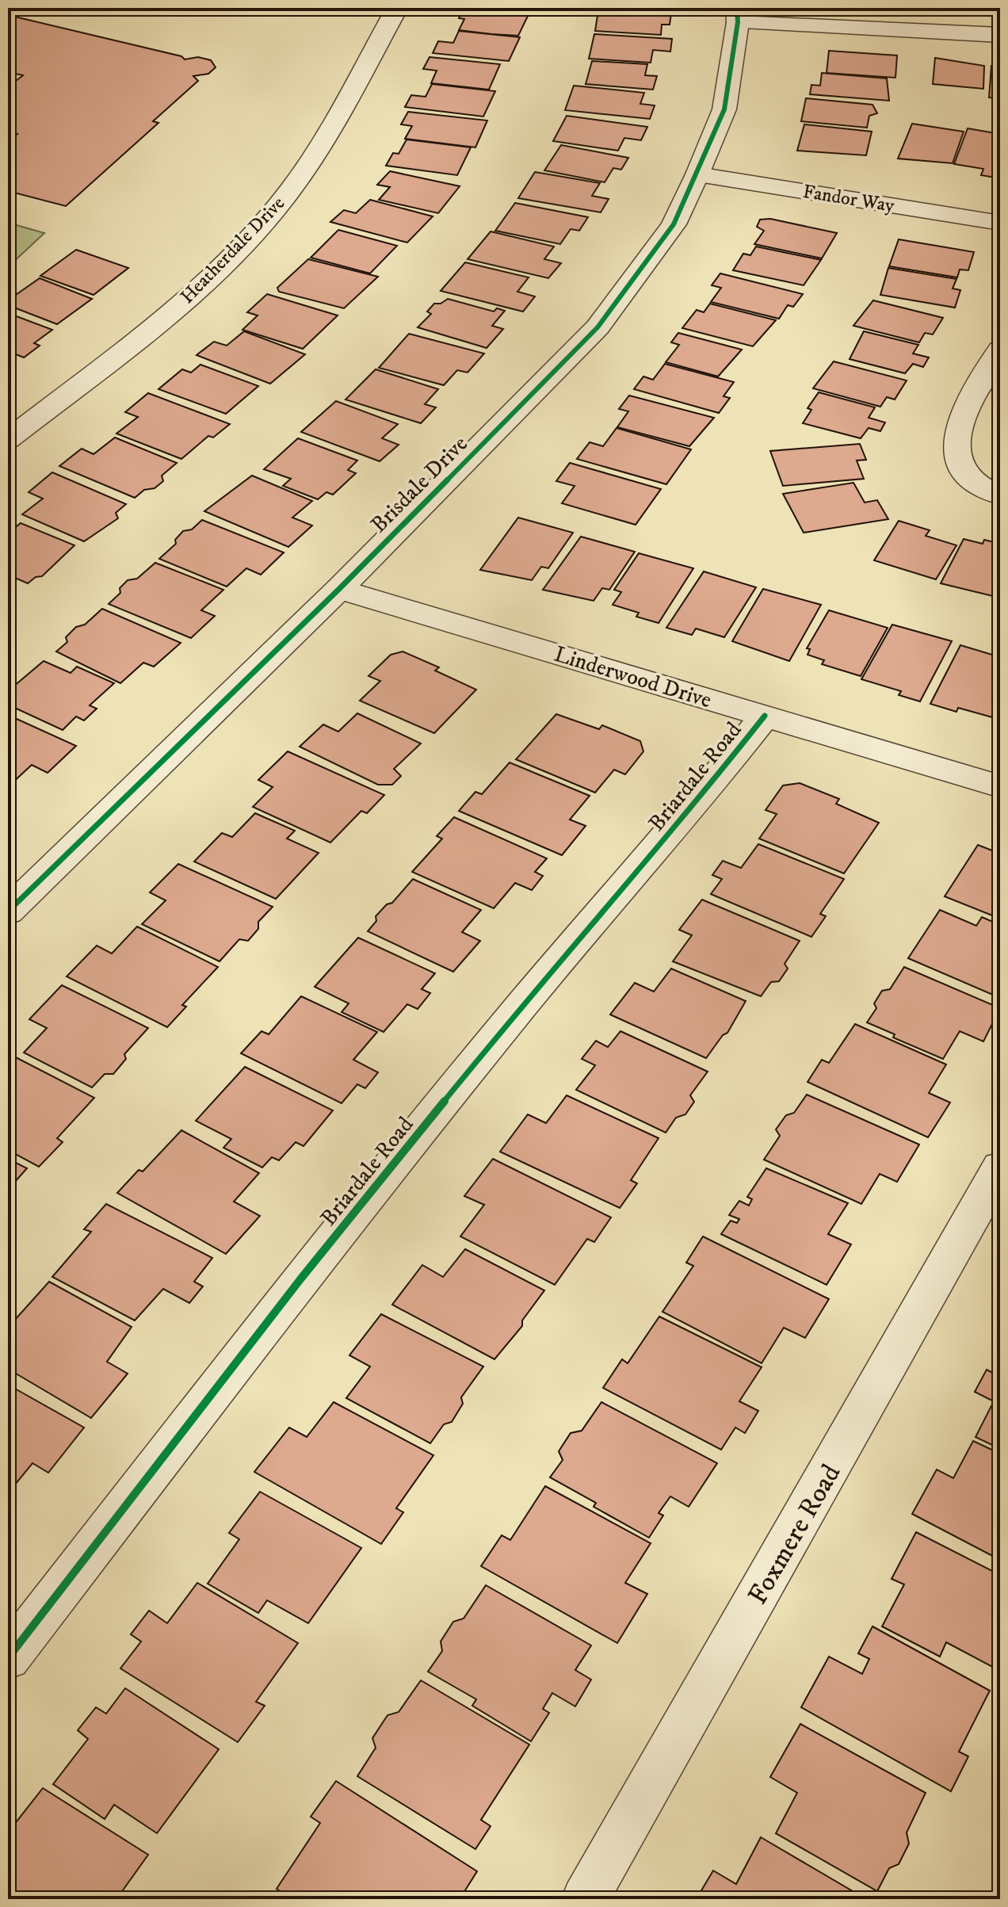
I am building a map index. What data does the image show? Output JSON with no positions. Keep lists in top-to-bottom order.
{
  "streets": {
    "street": [
      "Fandor Way",
      "Heatherdale Drive",
      "Brisdale Drive",
      "Linderwood Drive",
      "Briardale Road",
      "Foxmere Road"
    ]
  },
  "crossings": [
    ["Fandor Way", "Brisdale Drive"],
    ["Brisdale Drive", "Linderwood Drive"],
    ["Linderwood Drive", "Briardale Road"]
  ]
}
